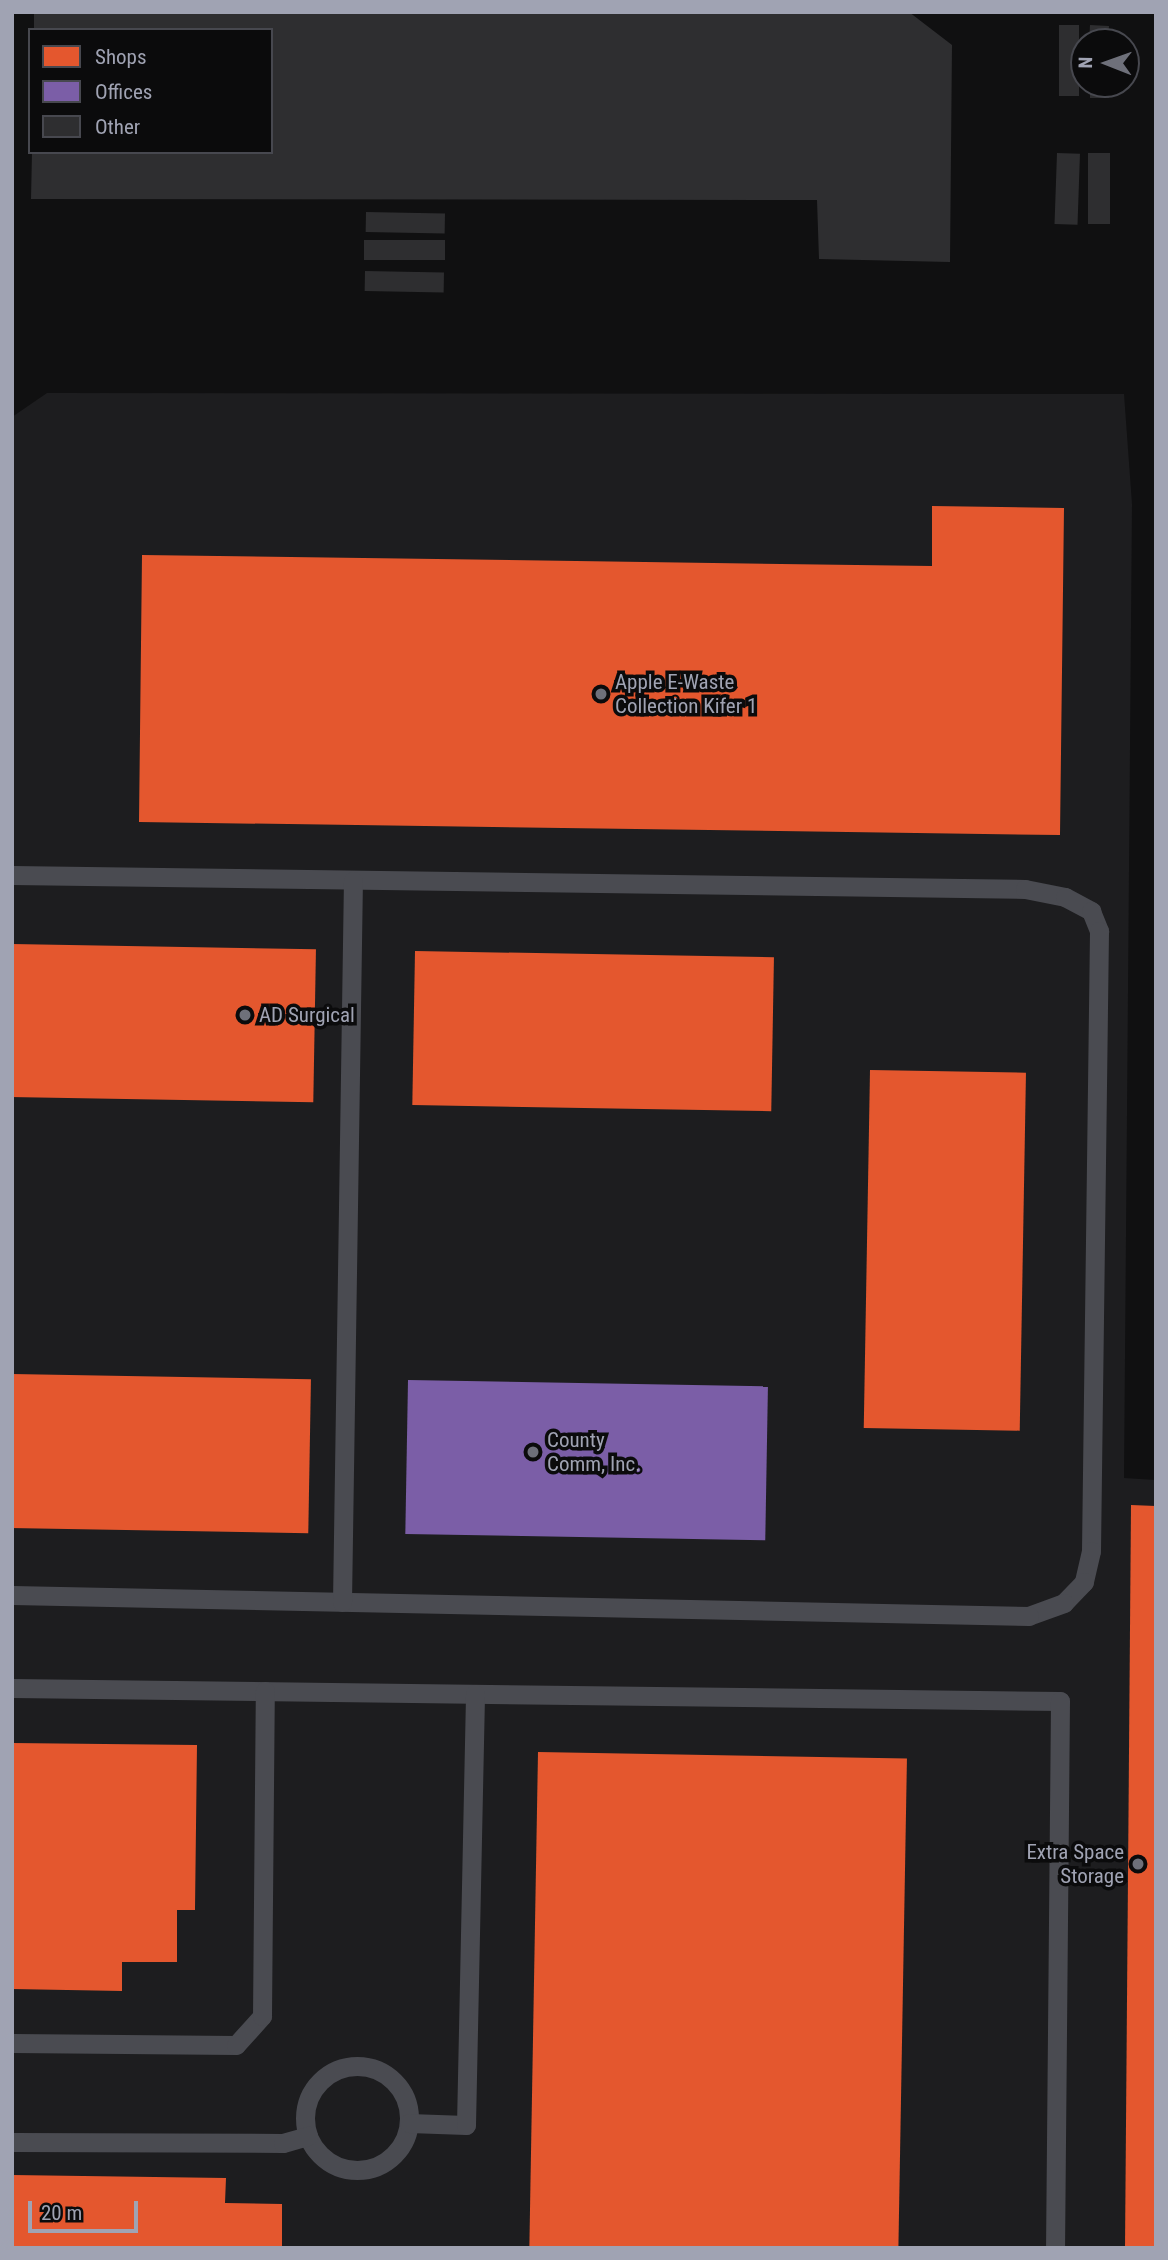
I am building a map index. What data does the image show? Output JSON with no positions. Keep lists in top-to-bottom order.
{
  "places": [
    "Apple E-Waste Collection Kifer 1",
    "AD Surgical",
    "County Comm, Inc.",
    "Extra Space Storage"
  ],
  "legend": ["Shops", "Offices", "Other"],
  "scale_bar": "20 m",
  "north": "left"
}
